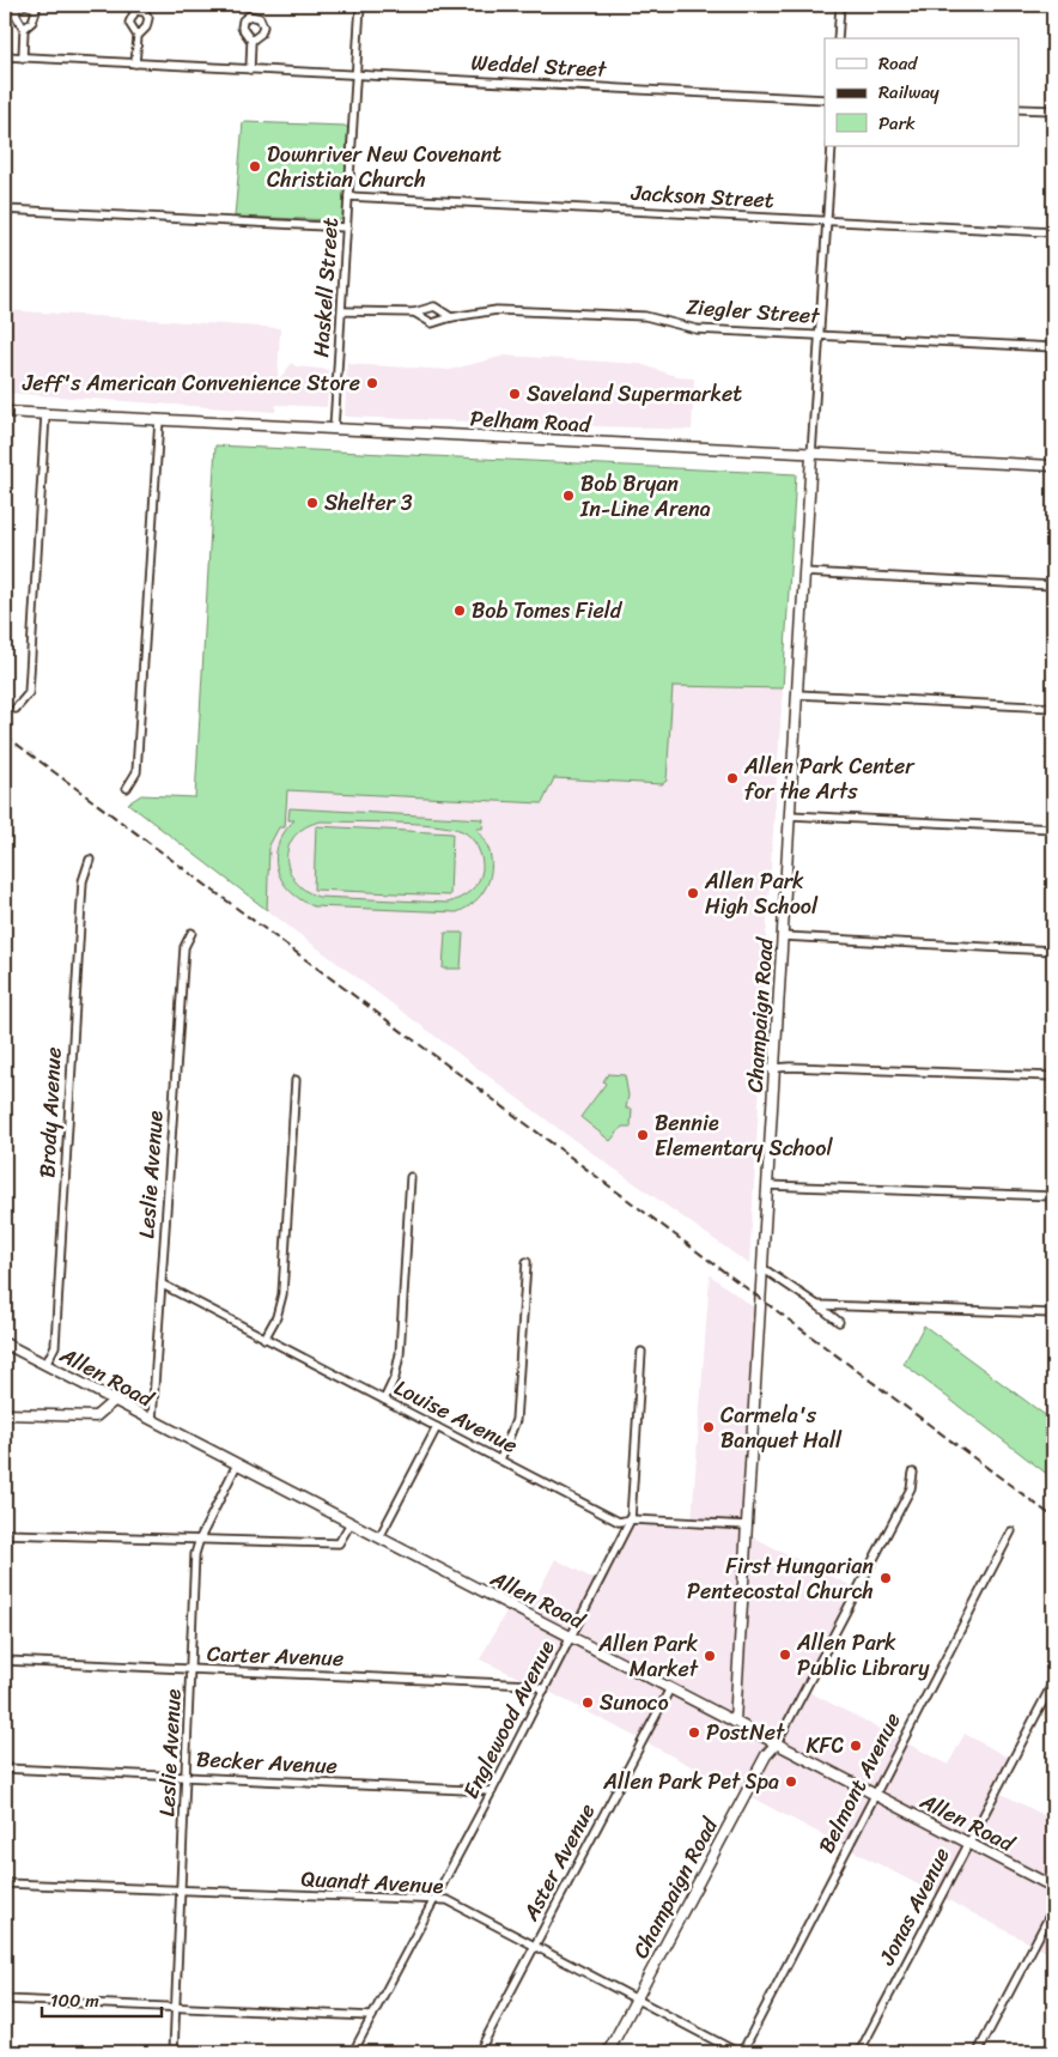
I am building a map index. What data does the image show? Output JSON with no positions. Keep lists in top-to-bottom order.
{
  "streets": {
    "main road": ["Pelham Road", "Champaign Road", "Allen Road"],
    "street": [
      "Weddel Street",
      "Jackson Street",
      "Haskell Street",
      "Ziegler Street",
      "Brody Avenue",
      "Leslie Avenue",
      "Louise Avenue",
      "Carter Avenue",
      "Englewood Avenue",
      "Becker Avenue",
      "Belmont Avenue",
      "Aster Avenue",
      "Quandt Avenue",
      "Jonas Avenue"
    ]
  },
  "crossings": [
    ["Weddel Street", "Haskell Street"],
    ["Jackson Street", "Haskell Street"],
    ["Haskell Street", "Ziegler Street"],
    ["Haskell Street", "Pelham Road"],
    ["Pelham Road", "Champaign Road"],
    ["Champaign Road", "Allen Road"],
    ["Champaign Road", "Louise Avenue"],
    ["Champaign Road", "Quandt Avenue"],
    ["Brody Avenue", "Allen Road"],
    ["Leslie Avenue", "Allen Road"],
    ["Leslie Avenue", "Louise Avenue"],
    ["Leslie Avenue", "Carter Avenue"],
    ["Leslie Avenue", "Becker Avenue"],
    ["Leslie Avenue", "Quandt Avenue"],
    ["Allen Road", "Englewood Avenue"],
    ["Allen Road", "Belmont Avenue"],
    ["Allen Road", "Aster Avenue"],
    ["Allen Road", "Jonas Avenue"],
    ["Louise Avenue", "Englewood Avenue"],
    ["Carter Avenue", "Englewood Avenue"],
    ["Englewood Avenue", "Becker Avenue"],
    ["Englewood Avenue", "Quandt Avenue"],
    ["Aster Avenue", "Quandt Avenue"]
  ],
  "places": [
    "Downriver New Covenant Christian Church",
    "Jeff's American Convenience Store",
    "Saveland Supermarket",
    "Bob Bryan In-Line Arena",
    "Shelter 3",
    "Bob Tomes Field",
    "Allen Park Center for the Arts",
    "Allen Park High School",
    "Bennie Elementary School",
    "Carmela's Banquet Hall",
    "First Hungarian Pentecostal Church",
    "Allen Park Public Library",
    "Allen Park Market",
    "Sunoco",
    "PostNet",
    "KFC",
    "Allen Park Pet Spa"
  ],
  "legend": ["Road", "Railway", "Park"],
  "scale_bar": "100 m"
}
